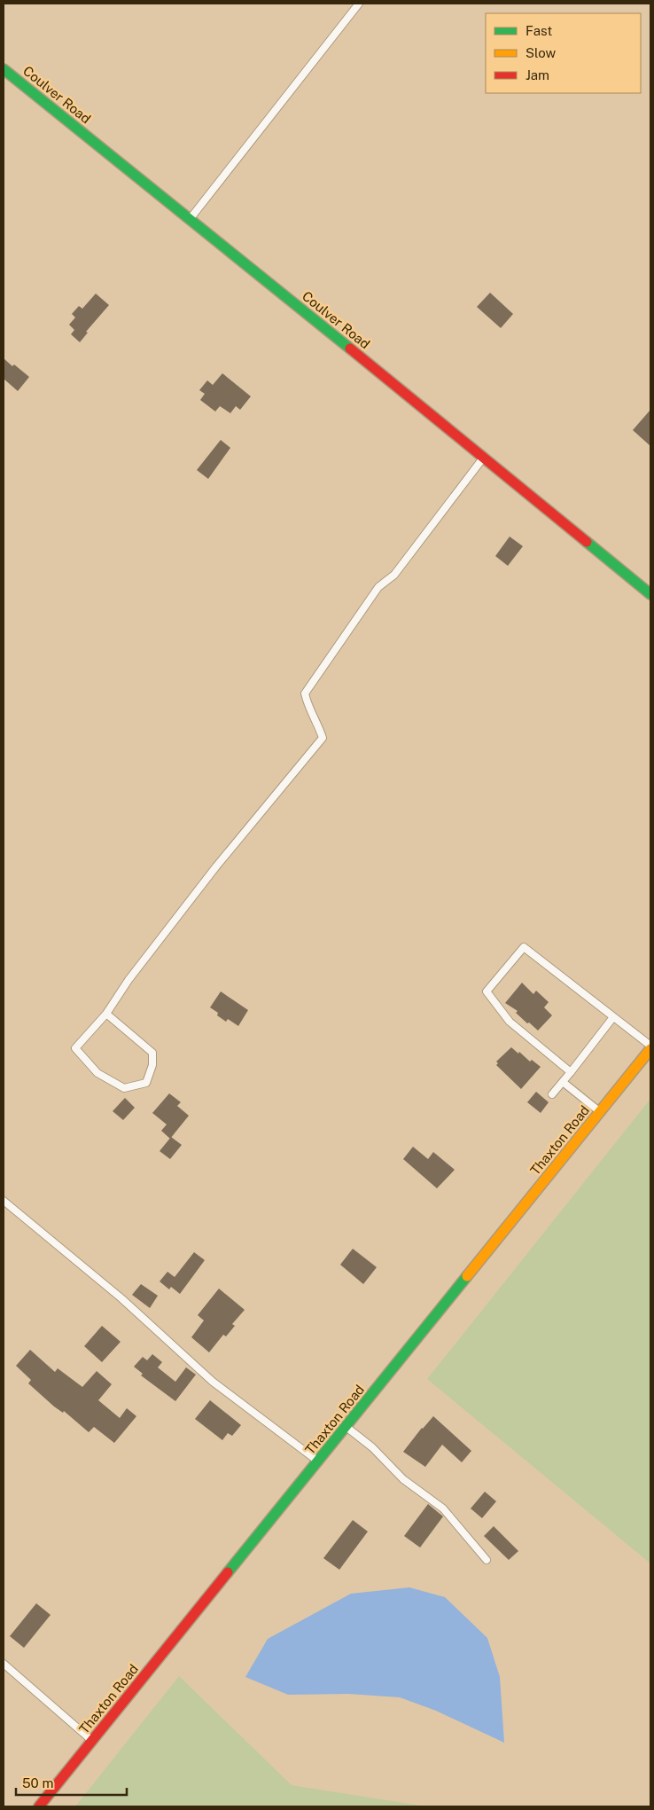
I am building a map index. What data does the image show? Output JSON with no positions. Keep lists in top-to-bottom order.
{
  "streets": {
    "street": ["Coulver Road", "Thaxton Road"]
  },
  "legend": ["Fast", "Slow", "Jam"],
  "scale_bar": "50 m"
}
